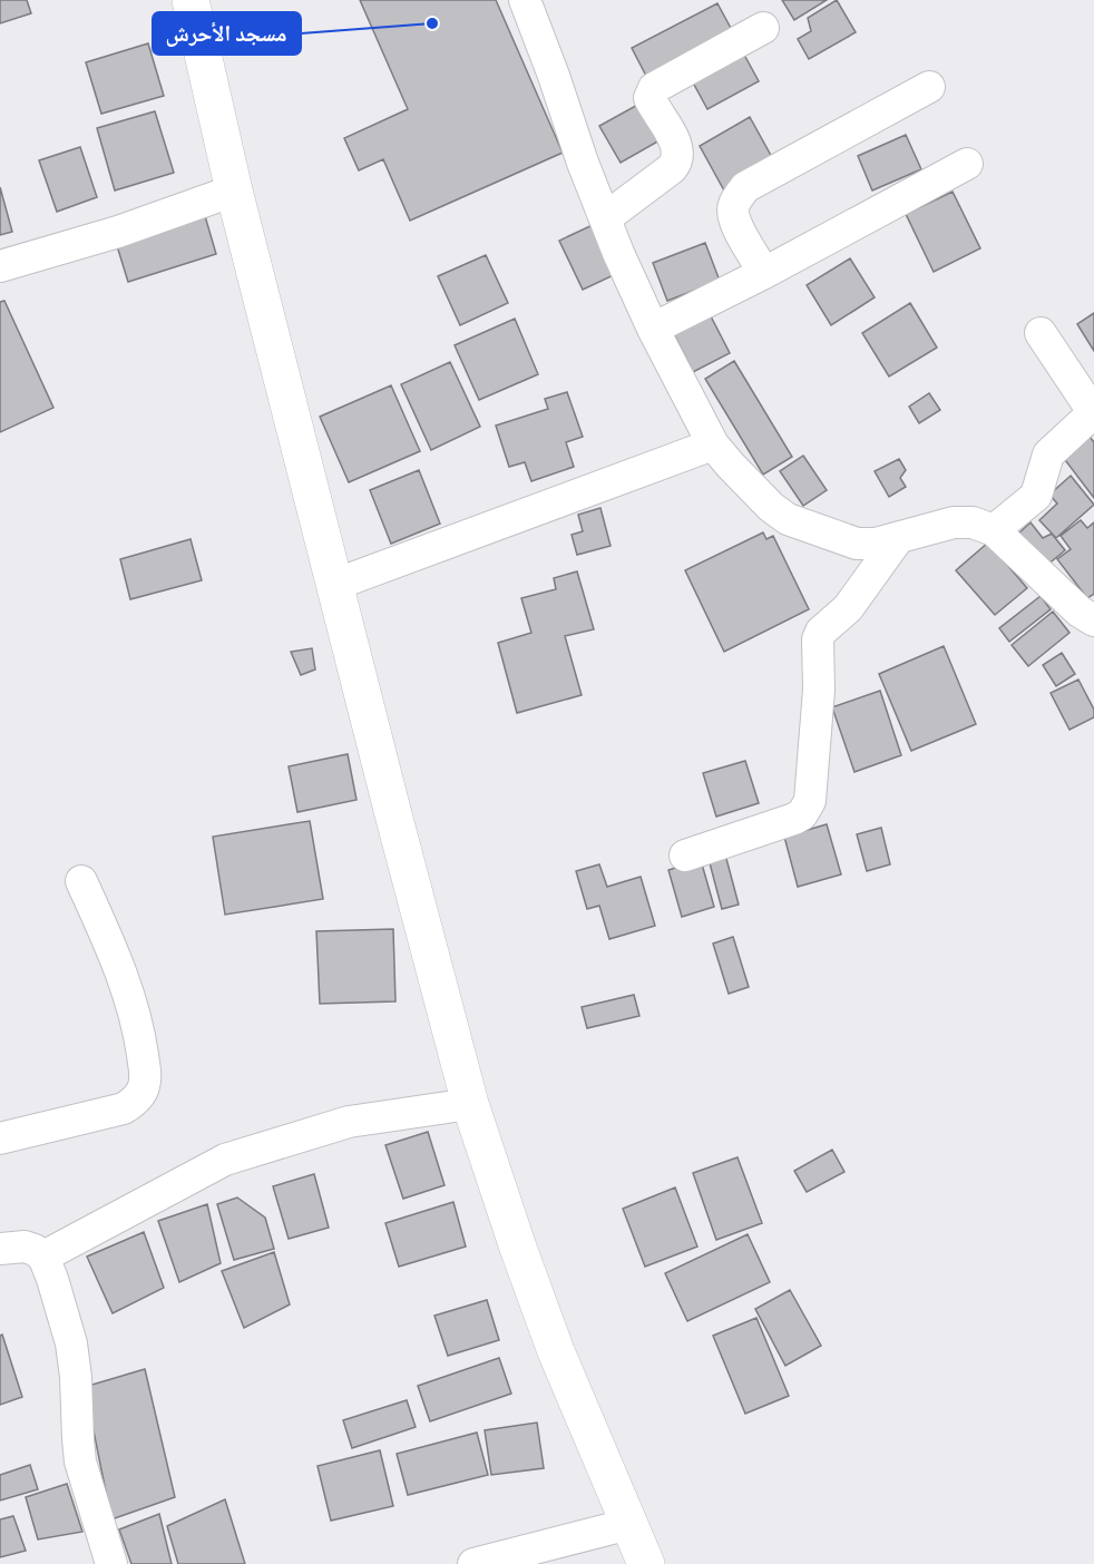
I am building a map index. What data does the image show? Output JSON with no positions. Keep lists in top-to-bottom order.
{
  "places": ["مسجد الأحرش"]
}
